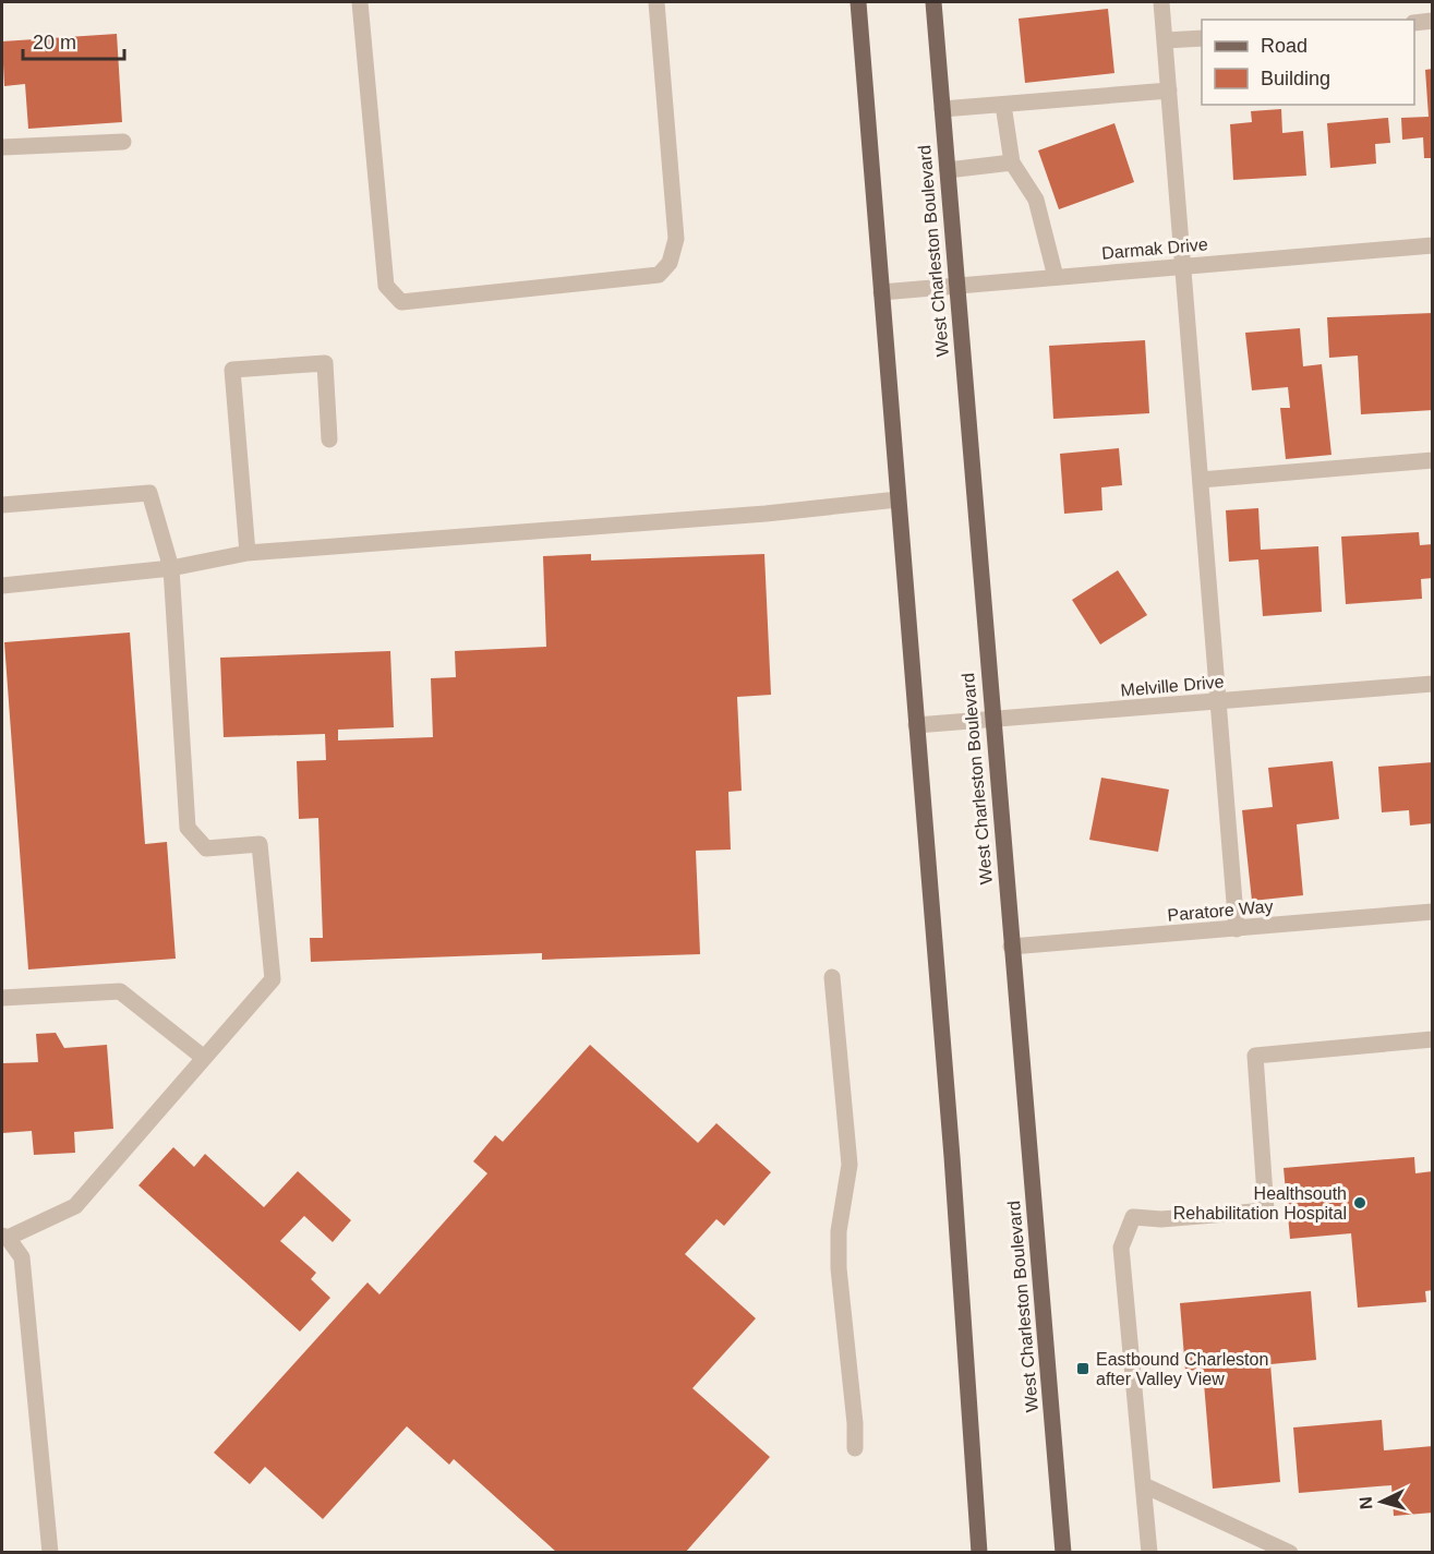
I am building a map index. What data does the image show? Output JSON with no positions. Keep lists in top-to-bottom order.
{
  "streets": {
    "main road": ["West Charleston Boulevard"],
    "street": ["Darmak Drive", "Melville Drive", "Paratore Way"]
  },
  "crossings": [
    ["Darmak Drive", "West Charleston Boulevard"],
    ["West Charleston Boulevard", "Melville Drive"],
    ["West Charleston Boulevard", "Paratore Way"]
  ],
  "places": {
    "other": ["Healthsouth Rehabilitation Hospital"],
    "transit": ["Eastbound Charleston after Valley View"]
  },
  "legend": ["Road", "Building"],
  "scale_bar": "20 m",
  "north": "left"
}
